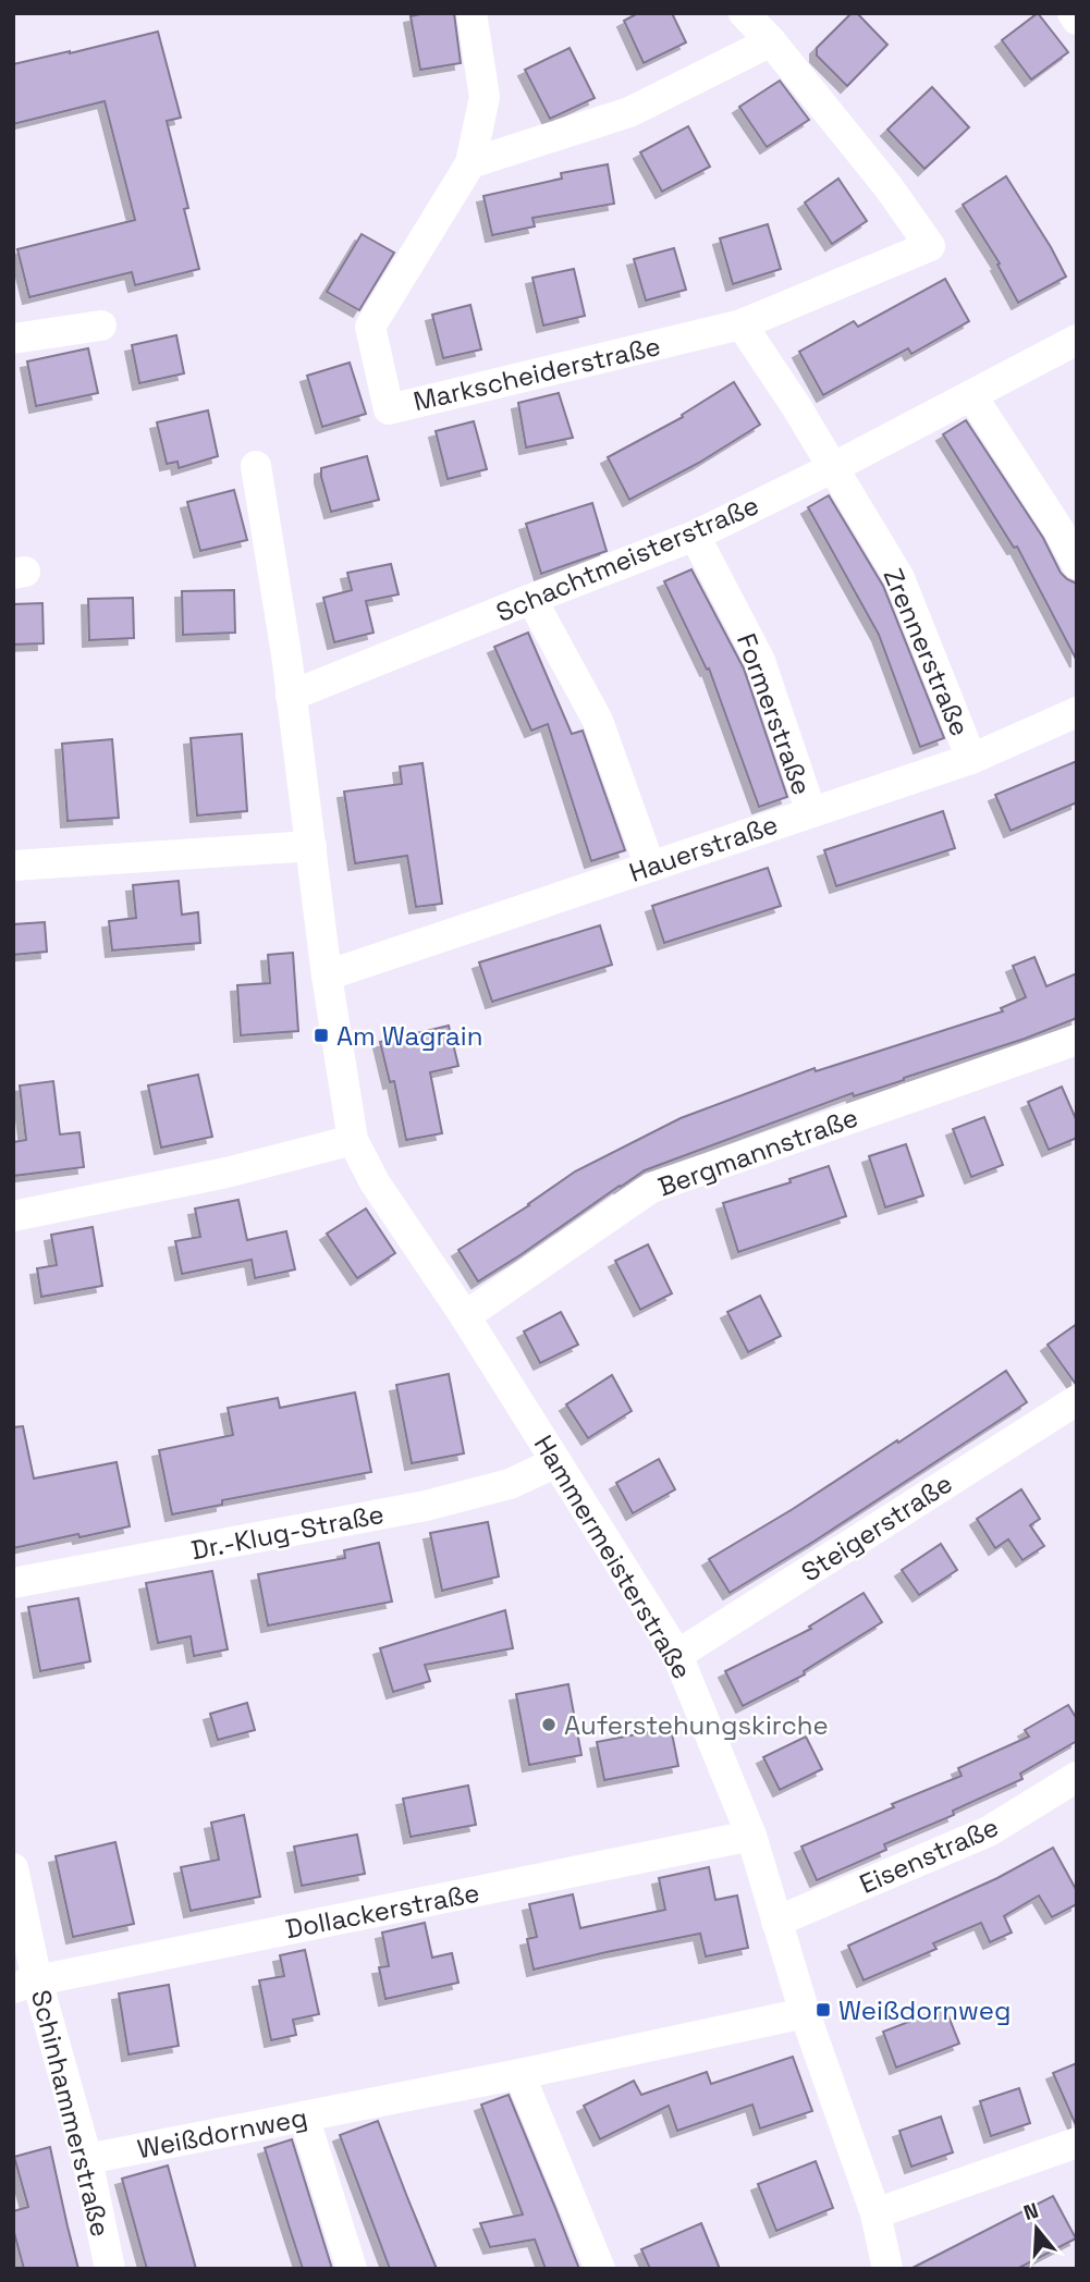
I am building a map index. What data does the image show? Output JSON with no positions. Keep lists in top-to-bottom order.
{
  "streets": {
    "street": [
      "Markscheiderstraße",
      "Schachtmeisterstraße",
      "Zrennerstraße",
      "Formerstraße",
      "Hauerstraße",
      "Bergmannstraße",
      "Steigerstraße",
      "Dr.-Klug-Straße",
      "Hammermeisterstraße",
      "Eisenstraße",
      "Dollackerstraße",
      "Schinhammerstraße",
      "Weißdornweg"
    ]
  },
  "crossings": [
    ["Schachtmeisterstraße", "Zrennerstraße"],
    ["Schachtmeisterstraße", "Formerstraße"],
    ["Zrennerstraße", "Hauerstraße"],
    ["Formerstraße", "Hauerstraße"],
    ["Bergmannstraße", "Hammermeisterstraße"],
    ["Steigerstraße", "Hammermeisterstraße"],
    ["Dr.-Klug-Straße", "Hammermeisterstraße"],
    ["Hammermeisterstraße", "Eisenstraße"],
    ["Hammermeisterstraße", "Dollackerstraße"],
    ["Hammermeisterstraße", "Weißdornweg"],
    ["Dollackerstraße", "Schinhammerstraße"],
    ["Schinhammerstraße", "Weißdornweg"]
  ],
  "places": {
    "transit": ["Am Wagrain", "Weißdornweg"],
    "other": ["Auferstehungskirche"]
  },
  "north": "top"
}
